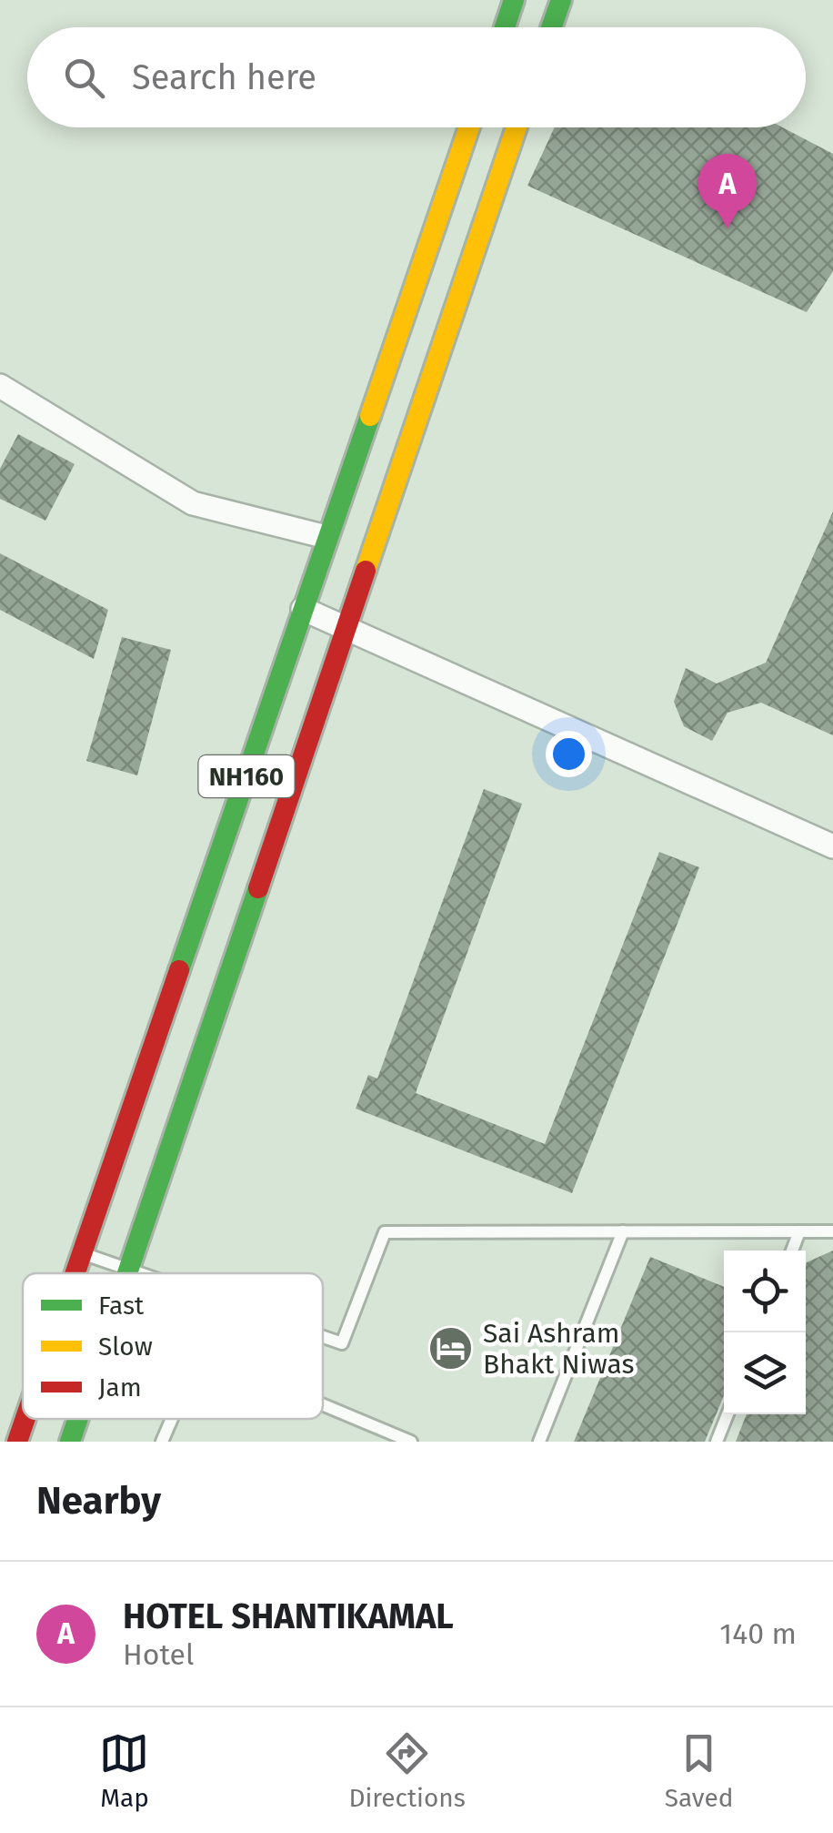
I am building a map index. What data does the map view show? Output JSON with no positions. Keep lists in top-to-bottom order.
{
  "streets": {
    "highway": ["NH160"]
  },
  "places": {
    "hotel": ["Sai Ashram Bhakt Niwas"]
  },
  "legend": ["Fast", "Slow", "Jam"],
  "page": {
    "search": "Search here",
    "pins": "A",
    "heading": "Nearby",
    "list": [
      {
        "mark": "A",
        "name": "HOTEL SHANTIKAMAL",
        "note": "Hotel",
        "value": "140 m"
      }
    ],
    "nav": ["Map", "Directions", "Saved"]
  }
}
